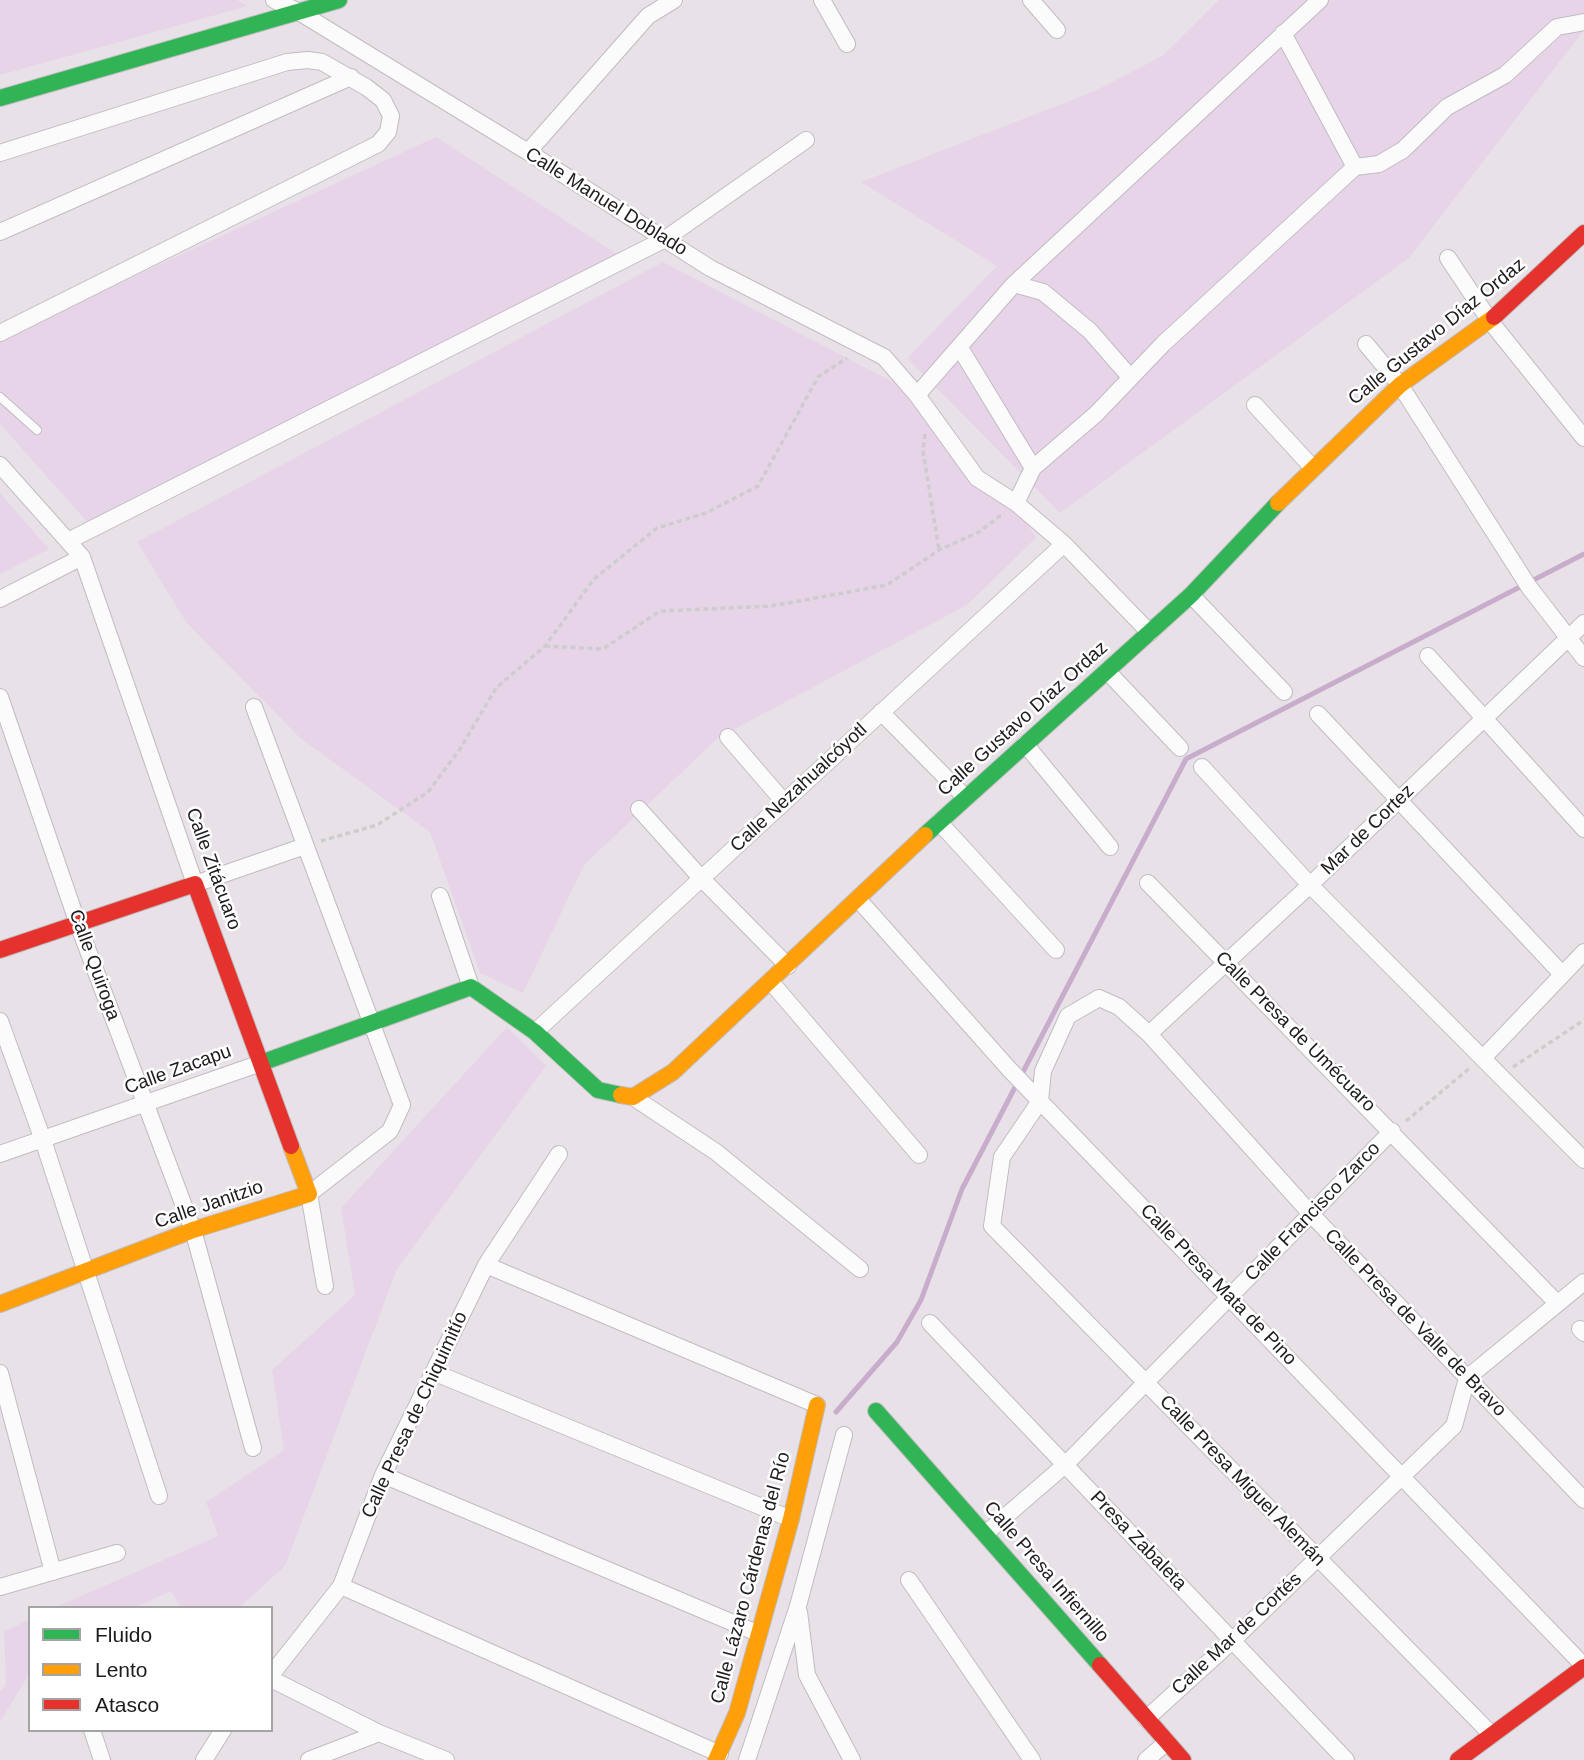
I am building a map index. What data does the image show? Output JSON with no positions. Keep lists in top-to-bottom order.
{
  "streets": {
    "street": [
      "Calle Manuel Doblado",
      "Calle Gustavo Díaz Ordaz",
      "Calle Nezahualcóyotl",
      "Mar de Cortez",
      "Calle Zitácuaro",
      "Calle Quiroga",
      "Calle Presa de Umécuaro",
      "Calle Zacapu",
      "Calle Janitzio",
      "Calle Francisco Zarco",
      "Calle Presa Mata de Pino",
      "Calle Presa de Valle de Bravo",
      "Calle Presa de Chiquimitío",
      "Calle Presa Miguel Alemán",
      "Presa Zabaleta",
      "Calle Presa Infiernillo",
      "Calle Lázaro Cárdenas del Río",
      "Calle Mar de Cortés"
    ]
  },
  "crossings": [
    ["Calle Manuel Doblado", "Calle Gustavo Díaz Ordaz"],
    ["Calle Manuel Doblado", "Calle Nezahualcóyotl"],
    ["Calle Gustavo Díaz Ordaz", "Calle Presa Mata de Pino"],
    ["Mar de Cortez", "Calle Presa de Umécuaro"],
    ["Mar de Cortez", "Calle Presa de Valle de Bravo"],
    ["Calle Zitácuaro", "Calle Zacapu"],
    ["Calle Zitácuaro", "Calle Janitzio"],
    ["Calle Quiroga", "Calle Zacapu"],
    ["Calle Quiroga", "Calle Janitzio"],
    ["Calle Presa de Umécuaro", "Calle Francisco Zarco"],
    ["Calle Zacapu", "Calle Janitzio"],
    ["Calle Francisco Zarco", "Calle Presa Mata de Pino"],
    ["Calle Francisco Zarco", "Calle Presa de Valle de Bravo"],
    ["Calle Francisco Zarco", "Calle Presa Miguel Alemán"],
    ["Calle Francisco Zarco", "Presa Zabaleta"],
    ["Calle Francisco Zarco", "Calle Presa Infiernillo"],
    ["Calle Presa Mata de Pino", "Calle Presa de Valle de Bravo"],
    ["Calle Presa Mata de Pino", "Calle Presa Miguel Alemán"],
    ["Calle Presa Mata de Pino", "Calle Mar de Cortés"],
    ["Calle Presa de Valle de Bravo", "Calle Presa Miguel Alemán"],
    ["Calle Presa de Valle de Bravo", "Calle Mar de Cortés"],
    ["Calle Presa de Chiquimitío", "Calle Lázaro Cárdenas del Río"],
    ["Calle Presa Miguel Alemán", "Calle Mar de Cortés"],
    ["Presa Zabaleta", "Calle Mar de Cortés"],
    ["Calle Presa Infiernillo", "Calle Mar de Cortés"]
  ],
  "legend": ["Fluido", "Lento", "Atasco"]
}
